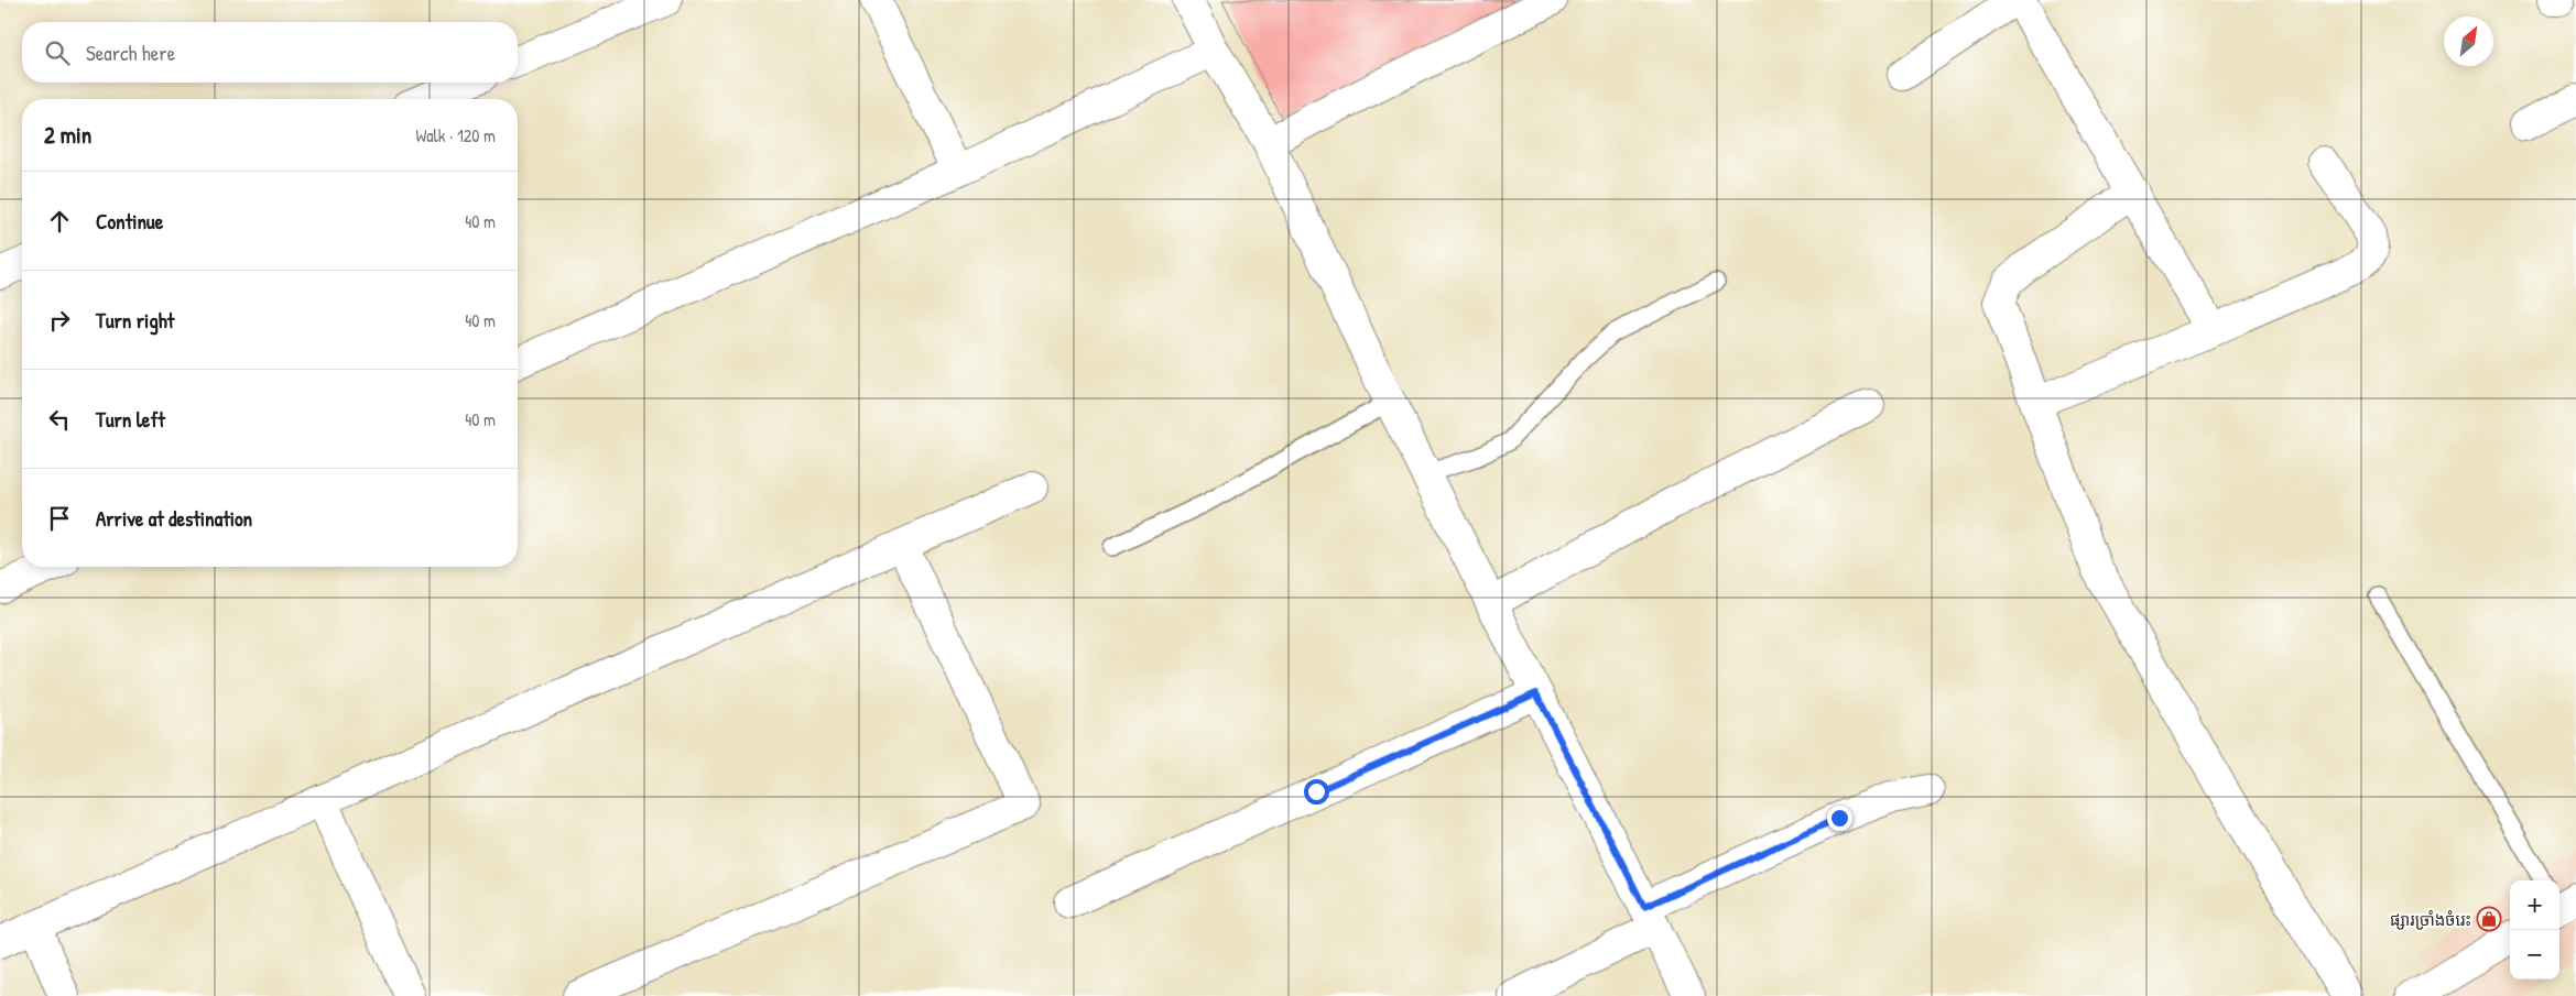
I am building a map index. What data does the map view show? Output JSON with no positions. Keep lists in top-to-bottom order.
{
  "places": {
    "shop": ["ផ្សារច្រាំងចំរេះ"]
  },
  "north": "top right",
  "page": {
    "search": "Search here",
    "heading": ["2 min", "Walk · 120 m"],
    "list": [
      ["Continue", "40 m"],
      ["Turn right", "40 m"],
      ["Turn left", "40 m"],
      "Arrive at destination"
    ],
    "map_buttons": ["+", "−"]
  }
}
